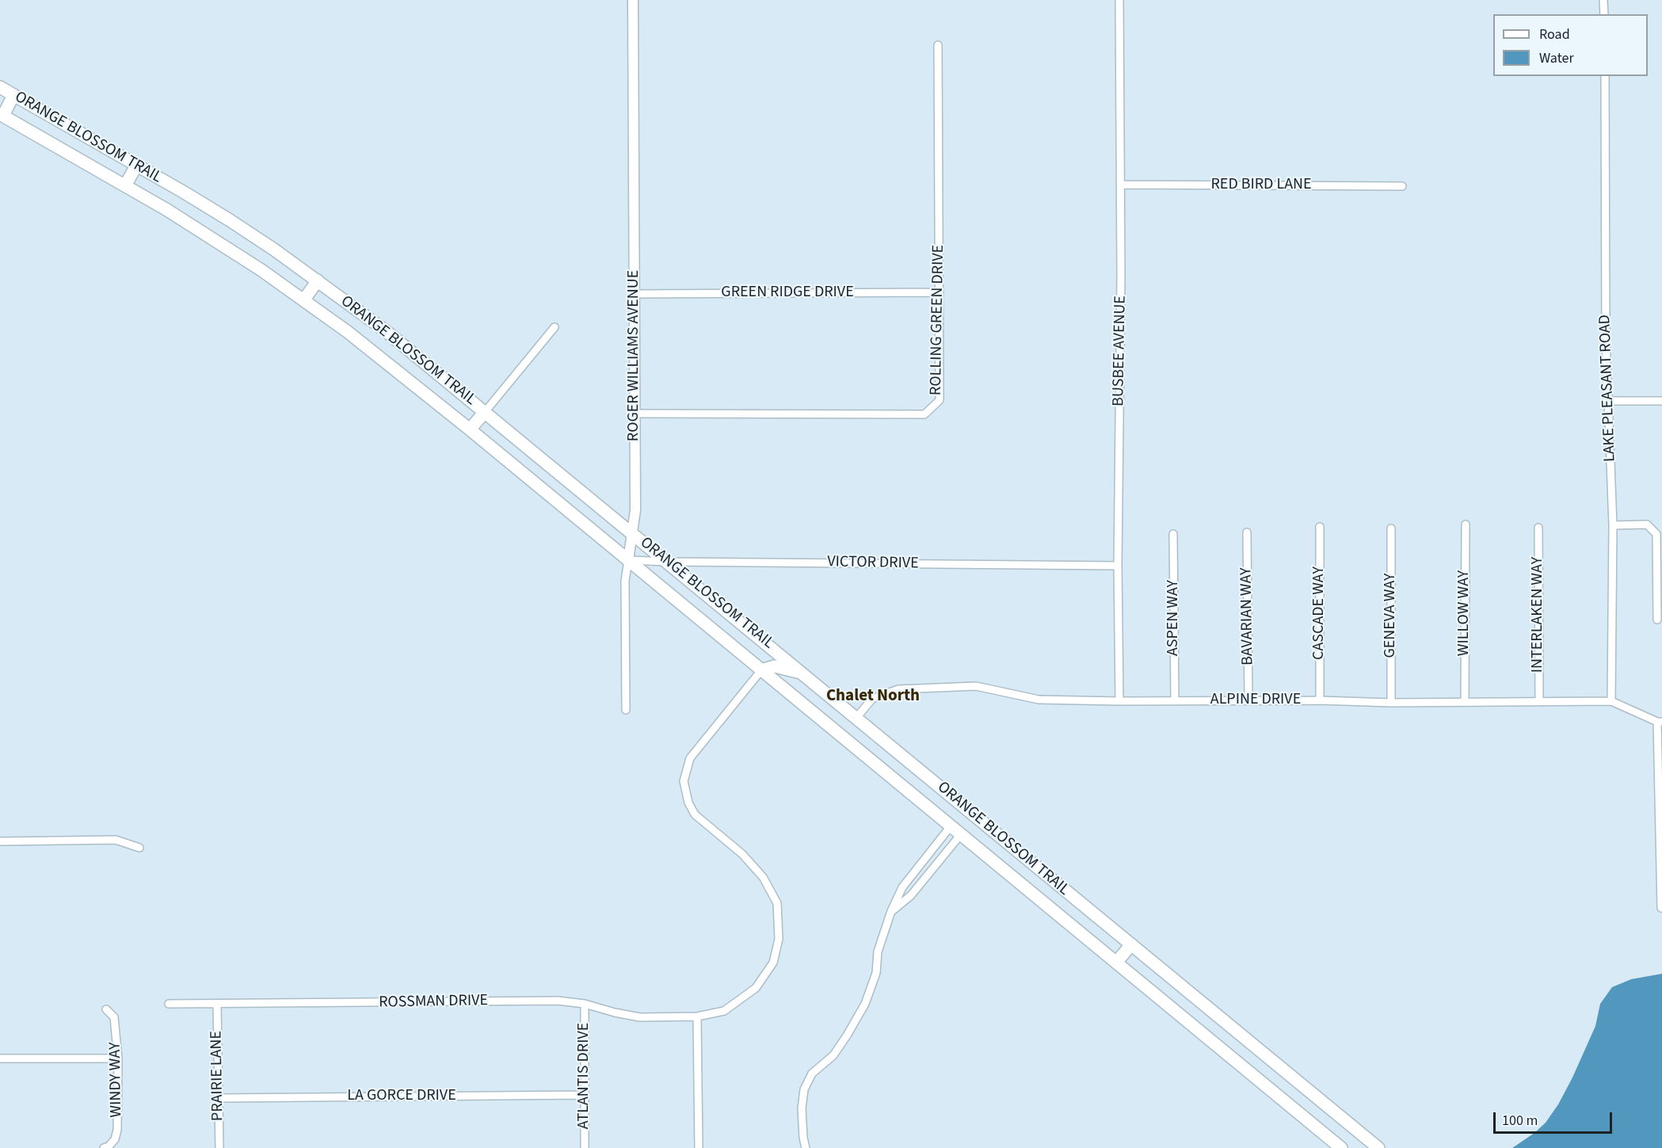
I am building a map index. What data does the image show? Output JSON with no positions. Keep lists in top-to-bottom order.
{
  "streets": {
    "main road": ["ORANGE BLOSSOM TRAIL"],
    "street": [
      "RED BIRD LANE",
      "GREEN RIDGE DRIVE",
      "ROLLING GREEN DRIVE",
      "BUSBEE AVENUE",
      "ROGER WILLIAMS AVENUE",
      "LAKE PLEASANT ROAD",
      "VICTOR DRIVE",
      "CASCADE WAY",
      "WILLOW WAY",
      "INTERLAKEN WAY",
      "GENEVA WAY",
      "BAVARIAN WAY",
      "ASPEN WAY",
      "ALPINE DRIVE",
      "ROSSMAN DRIVE",
      "PRAIRIE LANE",
      "ATLANTIS DRIVE",
      "WINDY WAY",
      "LA GORCE DRIVE"
    ]
  },
  "crossings": [
    ["ORANGE BLOSSOM TRAIL", "ROGER WILLIAMS AVENUE"],
    ["ORANGE BLOSSOM TRAIL", "VICTOR DRIVE"],
    ["ORANGE BLOSSOM TRAIL", "ALPINE DRIVE"],
    ["ORANGE BLOSSOM TRAIL", "ROSSMAN DRIVE"],
    ["RED BIRD LANE", "BUSBEE AVENUE"],
    ["GREEN RIDGE DRIVE", "ROLLING GREEN DRIVE"],
    ["GREEN RIDGE DRIVE", "ROGER WILLIAMS AVENUE"],
    ["ROLLING GREEN DRIVE", "ROGER WILLIAMS AVENUE"],
    ["BUSBEE AVENUE", "VICTOR DRIVE"],
    ["BUSBEE AVENUE", "ALPINE DRIVE"],
    ["ROGER WILLIAMS AVENUE", "VICTOR DRIVE"],
    ["LAKE PLEASANT ROAD", "ALPINE DRIVE"],
    ["CASCADE WAY", "ALPINE DRIVE"],
    ["WILLOW WAY", "ALPINE DRIVE"],
    ["INTERLAKEN WAY", "ALPINE DRIVE"],
    ["GENEVA WAY", "ALPINE DRIVE"],
    ["BAVARIAN WAY", "ALPINE DRIVE"],
    ["ASPEN WAY", "ALPINE DRIVE"],
    ["ROSSMAN DRIVE", "PRAIRIE LANE"],
    ["ROSSMAN DRIVE", "ATLANTIS DRIVE"],
    ["PRAIRIE LANE", "LA GORCE DRIVE"],
    ["ATLANTIS DRIVE", "LA GORCE DRIVE"]
  ],
  "districts": ["Chalet North"],
  "legend": ["Road", "Water"],
  "scale_bar": "100 m"
}
